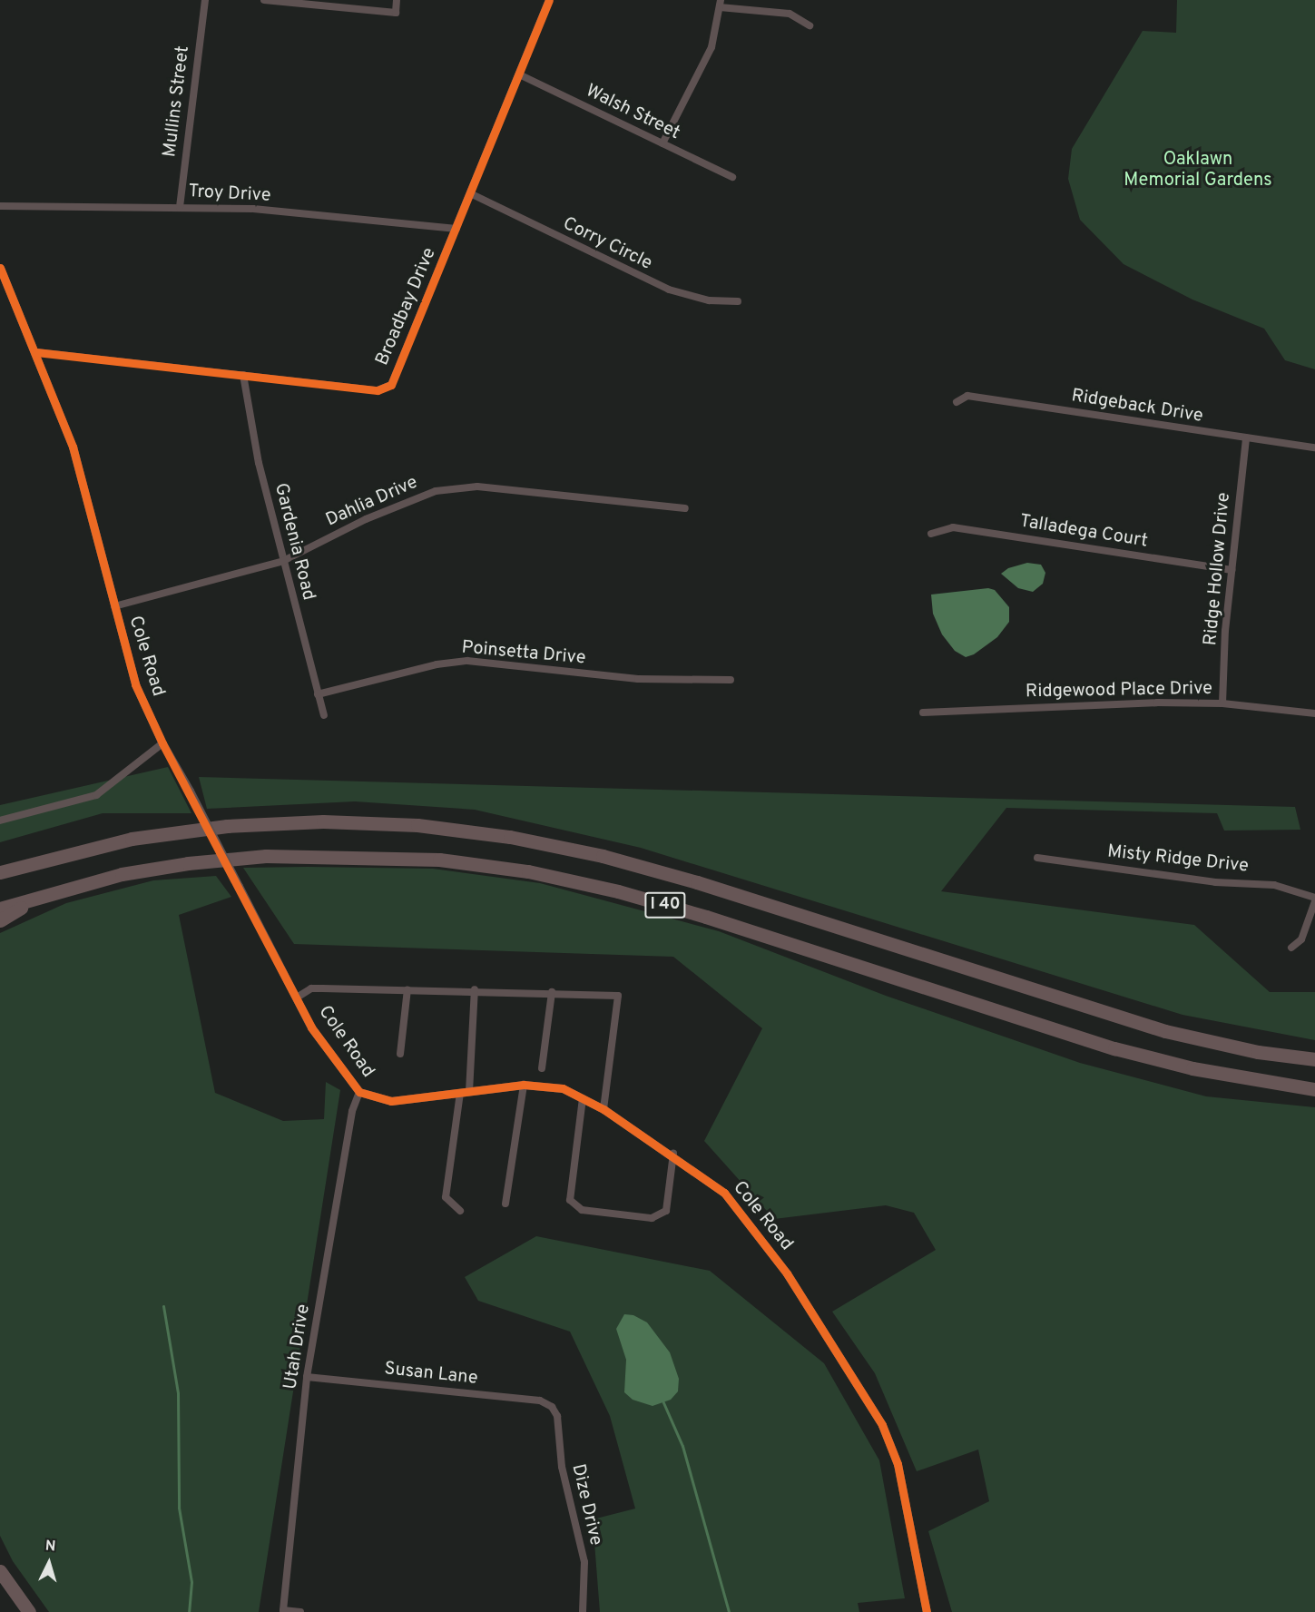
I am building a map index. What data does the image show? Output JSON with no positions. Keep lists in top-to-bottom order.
{
  "streets": {
    "highway": ["I 40"],
    "street": [
      "Mullins Street",
      "Walsh Street",
      "Troy Drive",
      "Corry Circle",
      "Broadbay Drive",
      "Ridgeback Drive",
      "Dahlia Drive",
      "Talladega Court",
      "Gardenia Road",
      "Ridge Hollow Drive",
      "Poinsetta Drive",
      "Cole Road",
      "Ridgewood Place Drive",
      "Misty Ridge Drive",
      "Utah Drive",
      "Susan Lane",
      "Dize Drive"
    ]
  },
  "crossings": [
    ["Mullins Street", "Troy Drive"],
    ["Walsh Street", "Broadbay Drive"],
    ["Troy Drive", "Broadbay Drive"],
    ["Corry Circle", "Broadbay Drive"],
    ["Broadbay Drive", "Gardenia Road"],
    ["Broadbay Drive", "Cole Road"],
    ["Ridgeback Drive", "Ridge Hollow Drive"],
    ["Dahlia Drive", "Gardenia Road"],
    ["Dahlia Drive", "Cole Road"],
    ["Talladega Court", "Ridge Hollow Drive"],
    ["Gardenia Road", "Poinsetta Drive"],
    ["Ridge Hollow Drive", "Ridgewood Place Drive"],
    ["Cole Road", "Utah Drive"],
    ["Utah Drive", "Susan Lane"],
    ["Susan Lane", "Dize Drive"]
  ],
  "parks": ["Oaklawn Memorial Gardens"],
  "north": "top"
}
